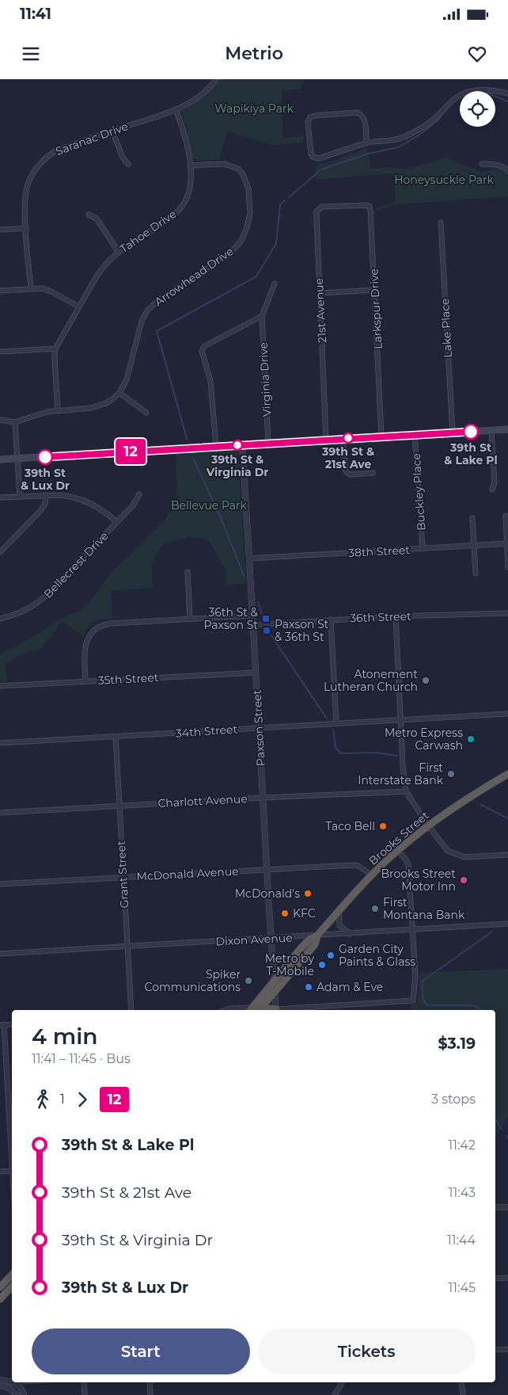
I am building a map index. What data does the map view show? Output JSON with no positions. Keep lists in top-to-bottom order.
{
  "streets": {
    "highway": ["Brooks Street"],
    "street": [
      "Saranac Drive",
      "Tahoe Drive",
      "Arrowhead Drive",
      "Larkspur Drive",
      "21st Avenue",
      "Lake Place",
      "Virginia Drive",
      "Buckley Place",
      "38th Street",
      "Bellecrest Drive",
      "36th Street",
      "35th Street",
      "Paxson Street",
      "34th Street",
      "Charlott Avenue",
      "McDonald Avenue",
      "Grant Street",
      "Dixon Avenue"
    ]
  },
  "crossings": [
    ["Saranac Drive", "Tahoe Drive"],
    ["Tahoe Drive", "Arrowhead Drive"],
    ["Larkspur Drive", "21st Avenue"],
    ["Buckley Place", "38th Street"],
    ["38th Street", "Paxson Street"],
    ["36th Street", "Paxson Street"],
    ["35th Street", "Paxson Street"],
    ["Paxson Street", "34th Street"],
    ["Paxson Street", "Charlott Avenue"],
    ["Paxson Street", "Brooks Street"],
    ["Paxson Street", "McDonald Avenue"],
    ["Paxson Street", "Dixon Avenue"],
    ["34th Street", "Grant Street"],
    ["Charlott Avenue", "Grant Street"],
    ["Brooks Street", "McDonald Avenue"],
    ["Brooks Street", "Dixon Avenue"],
    ["McDonald Avenue", "Grant Street"],
    ["Grant Street", "Dixon Avenue"]
  ],
  "parks": ["Wapikiya Park", "Honeysuckle Park", "Bellevue Park"],
  "places": {
    "other": [
      "39th St & Lake Pl",
      "39th St & 21st Ave",
      "39th St & Virginia Dr",
      "39th St & Lux Dr",
      "Atonement Lutheran Church",
      "Metro Express Carwash",
      "First Interstate Bank",
      "Taco Bell",
      "Brooks Street Motor Inn",
      "McDonald's",
      "First Montana Bank",
      "KFC",
      "Garden City Paints & Glass",
      "Metro by T-Mobile",
      "Spiker Communications",
      "Adam & Eve"
    ],
    "transit": ["36th St & Paxson St", "Paxson St & 36th St"]
  },
  "lines": ["bus line 12"],
  "page": {
    "status": "11:41",
    "header": "Metrio",
    "on_map": "12",
    "heading": ["4 min", "11:41 – 11:45 · Bus", "$3.19"],
    "legs": ["1", "12", "3 stops"],
    "list": [
      {
        "name": "39th St & Lake Pl",
        "value": "11:42"
      },
      {
        "name": "39th St & 21st Ave",
        "value": "11:43"
      },
      {
        "name": "39th St & Virginia Dr",
        "value": "11:44"
      },
      {
        "name": "39th St & Lux Dr",
        "value": "11:45"
      }
    ],
    "buttons": ["Start", "Tickets"]
  }
}
